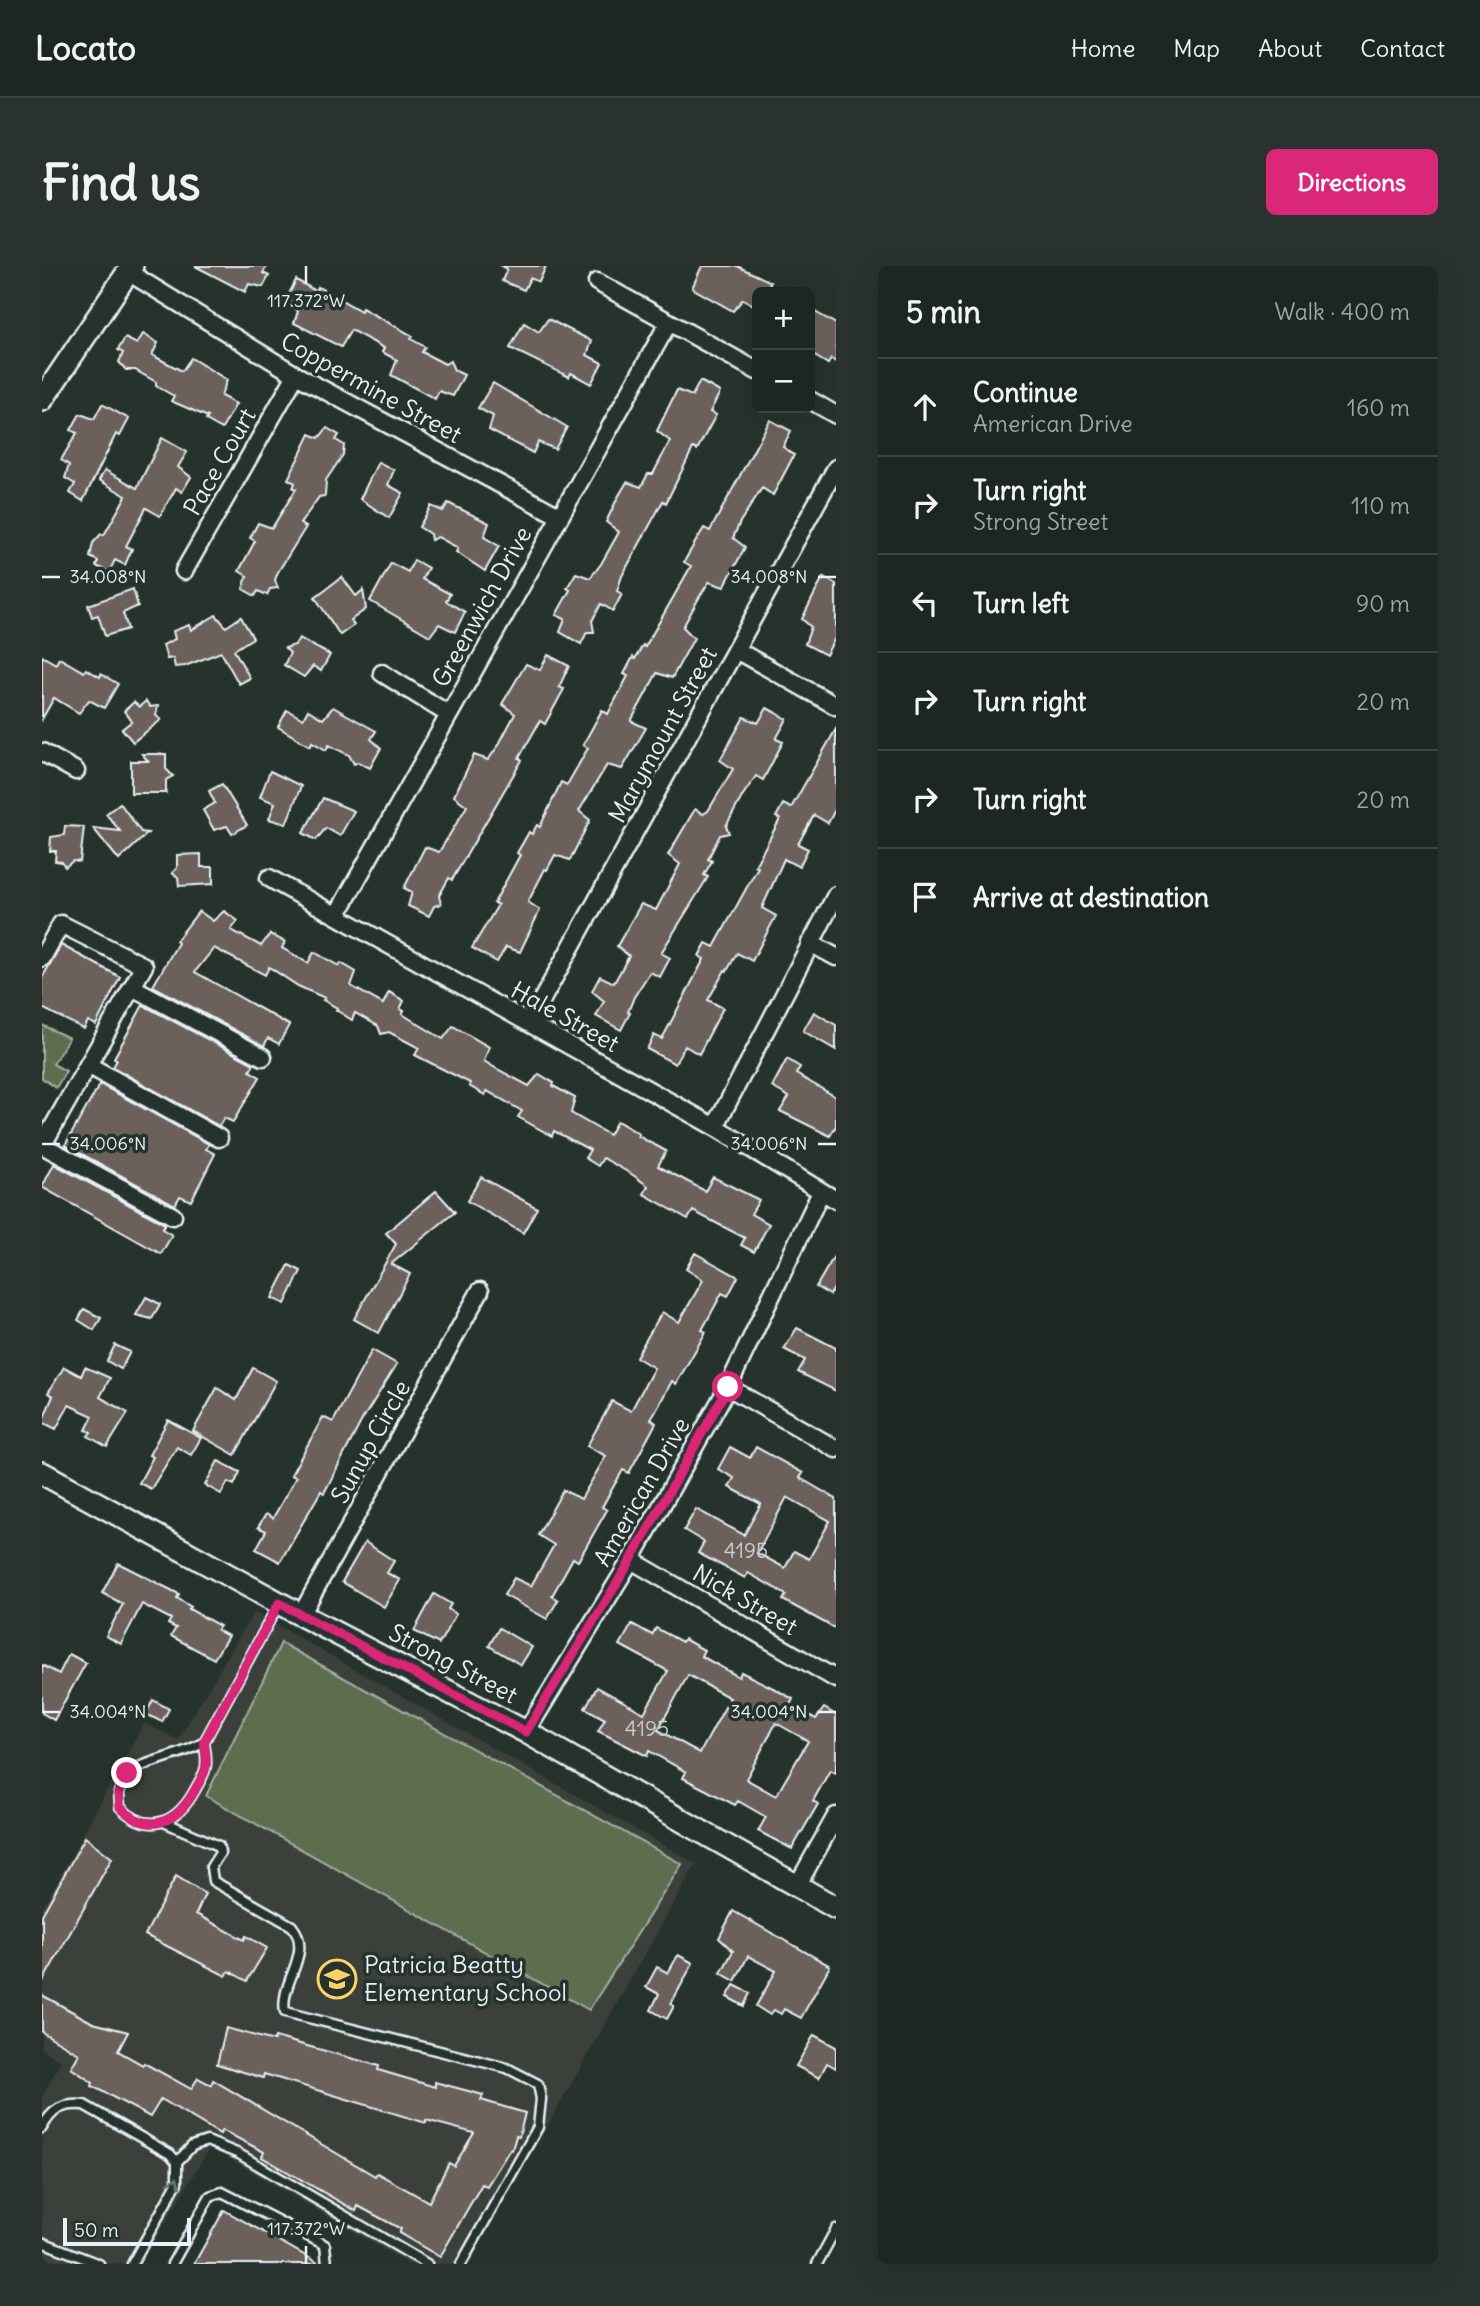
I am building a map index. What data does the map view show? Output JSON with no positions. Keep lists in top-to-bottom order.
{
  "streets": {
    "street": [
      "Coppermine Street",
      "Pace Court",
      "Greenwich Drive",
      "Marymount Street",
      "Hale Street",
      "Sunup Circle",
      "American Drive",
      "Nick Street",
      "Strong Street"
    ]
  },
  "crossings": [
    ["Coppermine Street", "Pace Court"],
    ["Coppermine Street", "Greenwich Drive"],
    ["Greenwich Drive", "Hale Street"],
    ["Marymount Street", "Hale Street"],
    ["Hale Street", "American Drive"],
    ["Sunup Circle", "Strong Street"],
    ["American Drive", "Nick Street"],
    ["American Drive", "Strong Street"]
  ],
  "places": {
    "school or university": ["Patricia Beatty Elementary School"]
  },
  "house_numbers": ["4195", "4195"],
  "scale_bar": "50 m",
  "page": {
    "header": "Locato",
    "nav": [
      "Home",
      "Map",
      "About",
      "Contact"
    ],
    "buttons": "Directions",
    "title": "Find us",
    "heading": ["5 min", "Walk · 400 m"],
    "map_buttons": ["+", "−"],
    "list": [
      ["Continue", "American Drive", "160 m"],
      ["Turn right", "Strong Street", "110 m"],
      ["Turn left", "90 m"],
      ["Turn right", "20 m"],
      ["Turn right", "20 m"],
      "Arrive at destination"
    ],
    "scale": "50 m"
  },
  "coordinates": [
    "117.372°W",
    "34.008°N",
    "34.006°N",
    "34.004°N"
  ]
}
